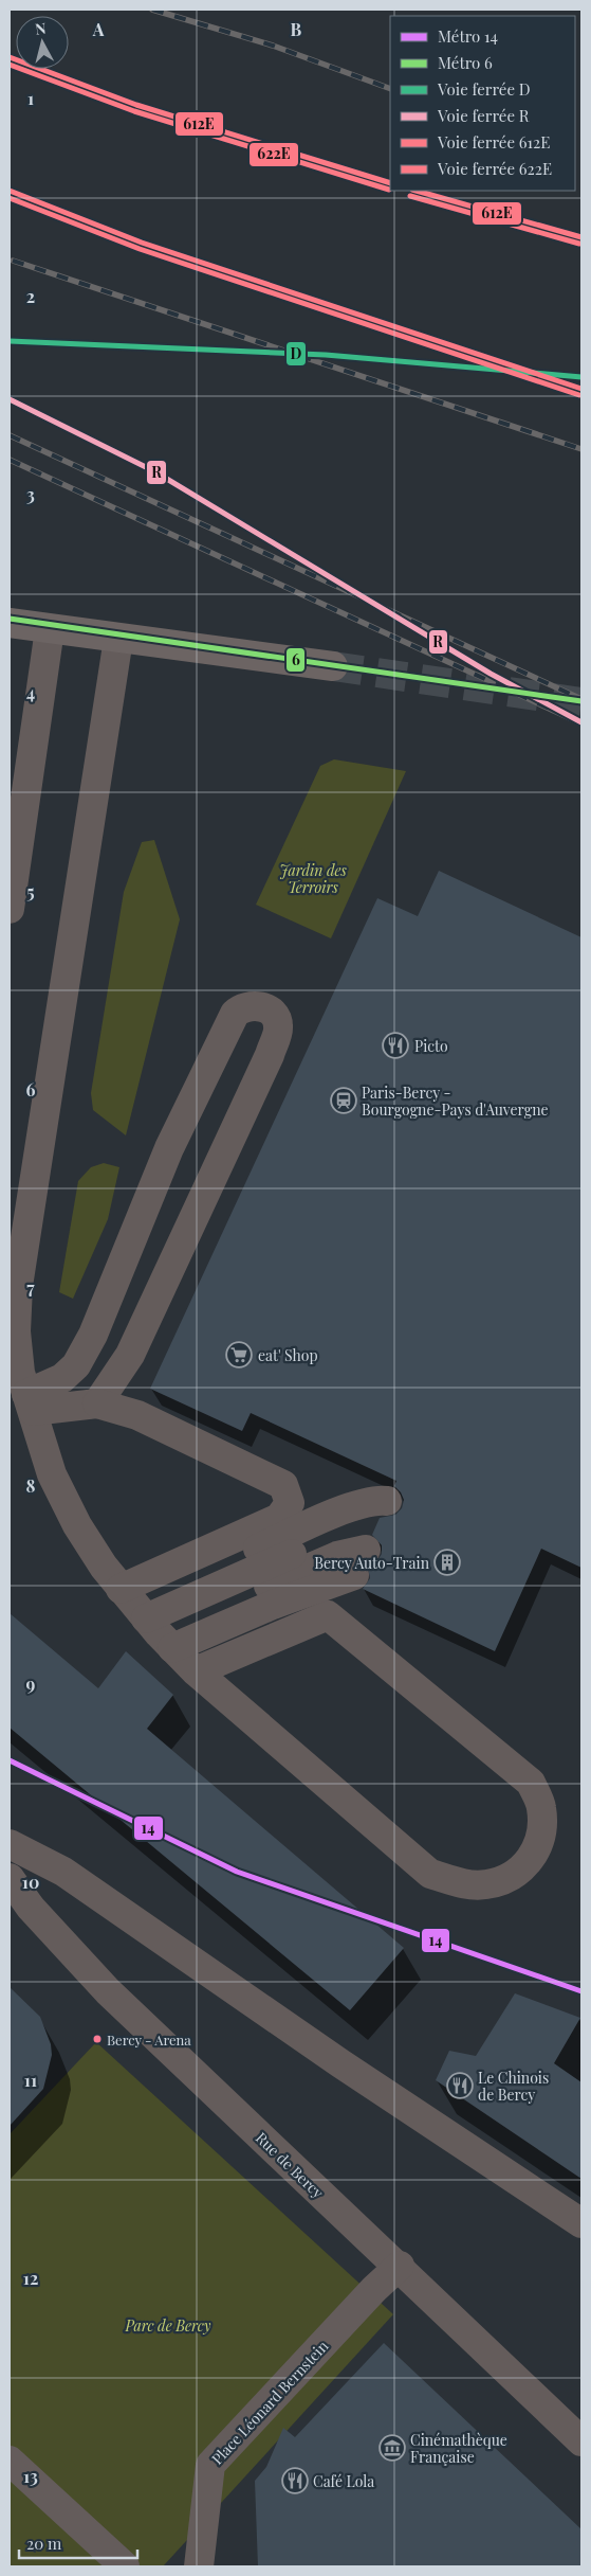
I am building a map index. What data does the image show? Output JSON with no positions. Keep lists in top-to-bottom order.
{
  "streets": {
    "street": ["Rue de Bercy", "Place Léonard Bernstein"]
  },
  "crossings": [
    ["Rue de Bercy", "Place Léonard Bernstein"]
  ],
  "parks": ["Jardin des Terroirs", "Parc de Bercy"],
  "places": {
    "restaurant": ["Picto", "Le Chinois de Bercy", "Café Lola"],
    "station": ["Paris-Bercy - Bourgogne-Pays d'Auvergne"],
    "supermarket": ["eat' Shop"],
    "building": ["Bercy Auto-Train"],
    "other": ["Bercy - Arena"],
    "museum": ["Cinémathèque Française"]
  },
  "lines": [
    "rail line 612E",
    "rail line 622E",
    "rail line D",
    "rail line R",
    "metro line 6",
    "metro line 14"
  ],
  "legend": [
    "Métro 14",
    "Métro 6",
    "Voie ferrée D",
    "Voie ferrée R",
    "Voie ferrée 612E",
    "Voie ferrée 622E"
  ],
  "scale_bar": "20 m",
  "north": "top",
  "grid": {
    "columns": ["A", "B"],
    "rows": [
      "1",
      "2",
      "3",
      "4",
      "5",
      "6",
      "7",
      "8",
      "9",
      "10",
      "11",
      "12",
      "13"
    ]
  }
}
